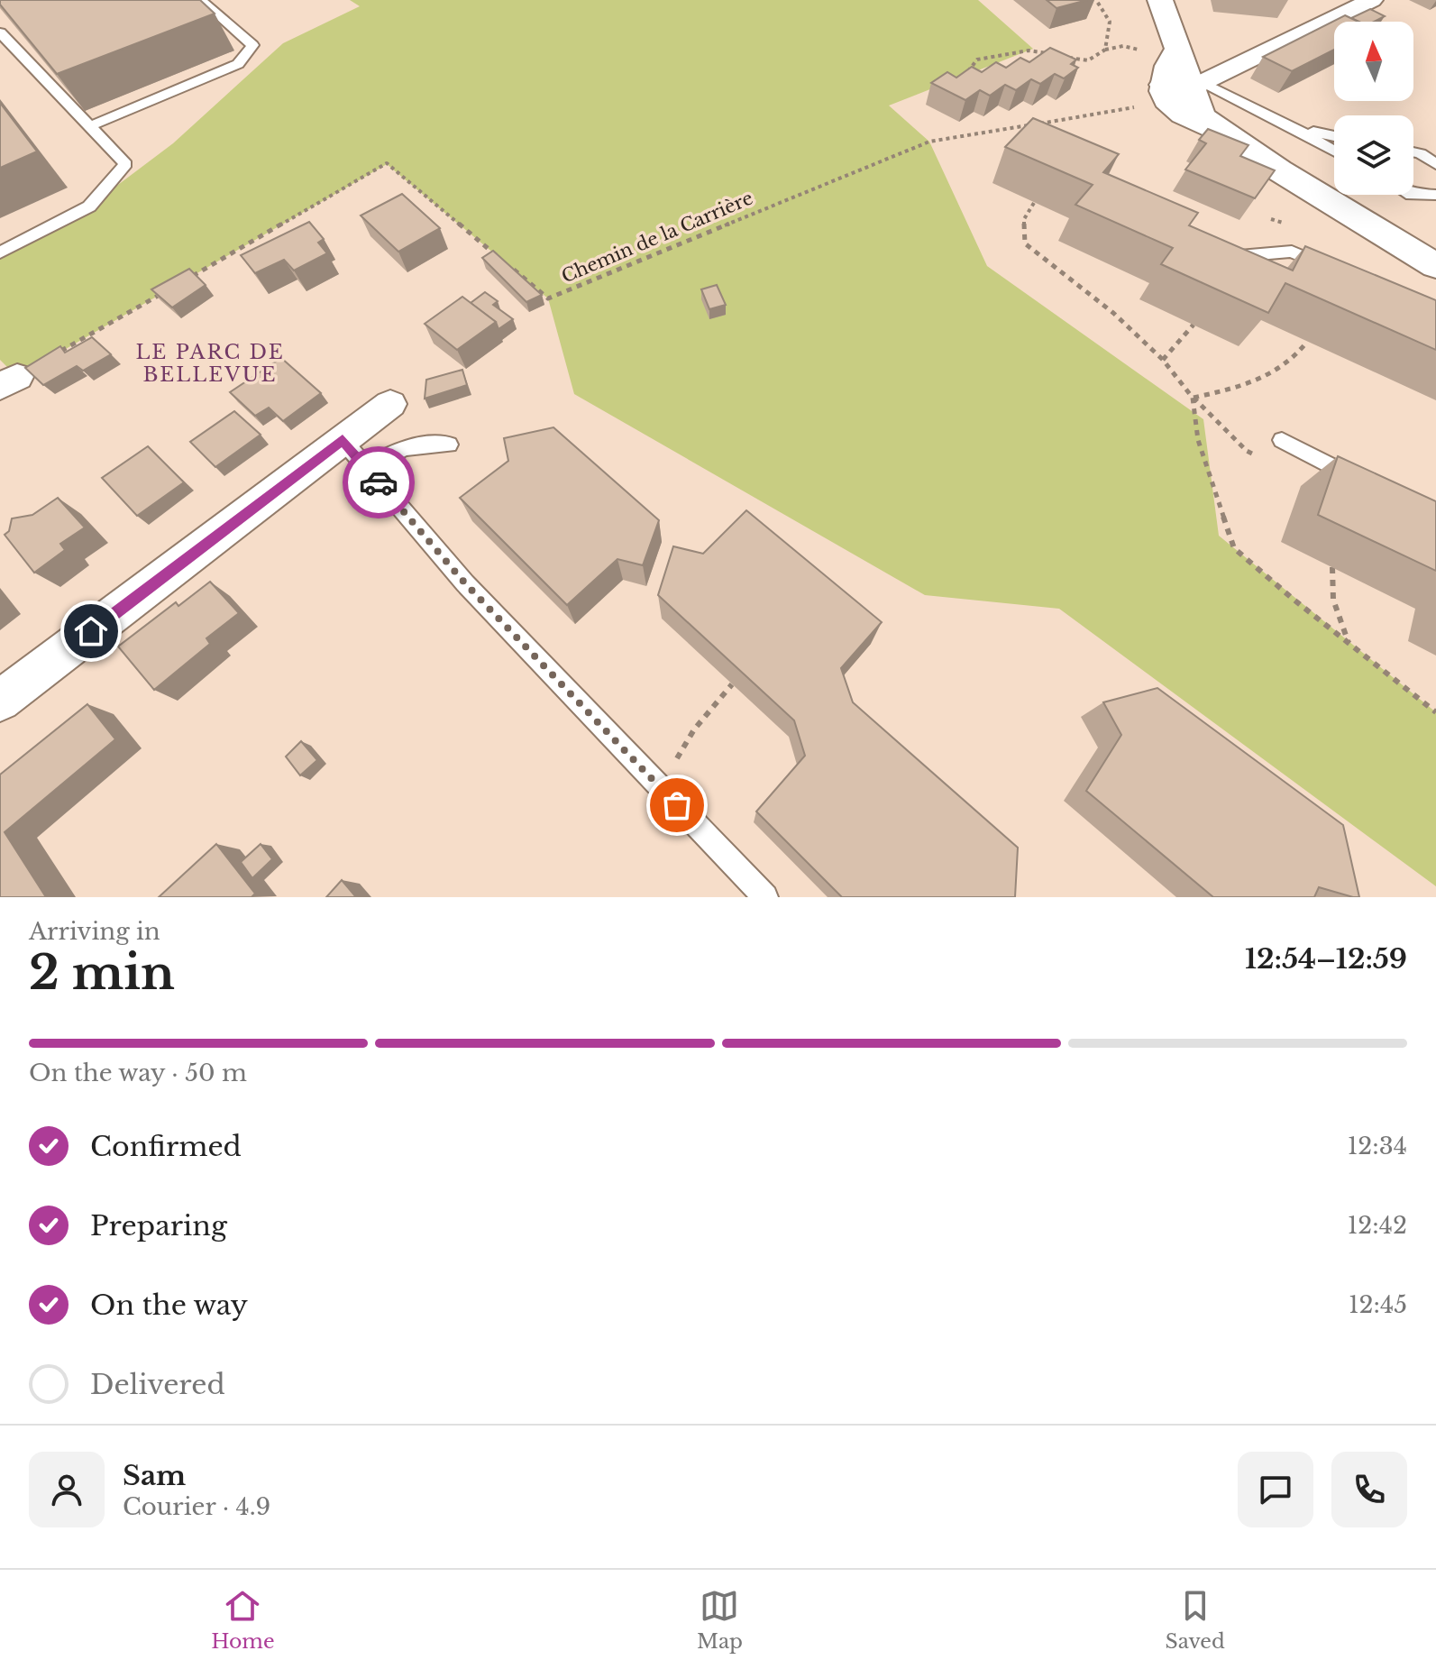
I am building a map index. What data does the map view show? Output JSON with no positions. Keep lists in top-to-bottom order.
{
  "streets": {
    "path": ["Chemin de la Carrière"]
  },
  "districts": ["LE PARC DE BELLEVUE"],
  "north": "top",
  "page": {
    "heading": ["2 min", "Arriving in", "12:54–12:59"],
    "panel": ["Sam", "Courier · 4.9"],
    "bar": "On the way · 50 m",
    "list": [
      ["Confirmed", "12:34"],
      ["Preparing", "12:42"],
      ["On the way", "12:45"],
      "Delivered"
    ],
    "tabs": ["Home", "Map", "Saved"]
  }
}
